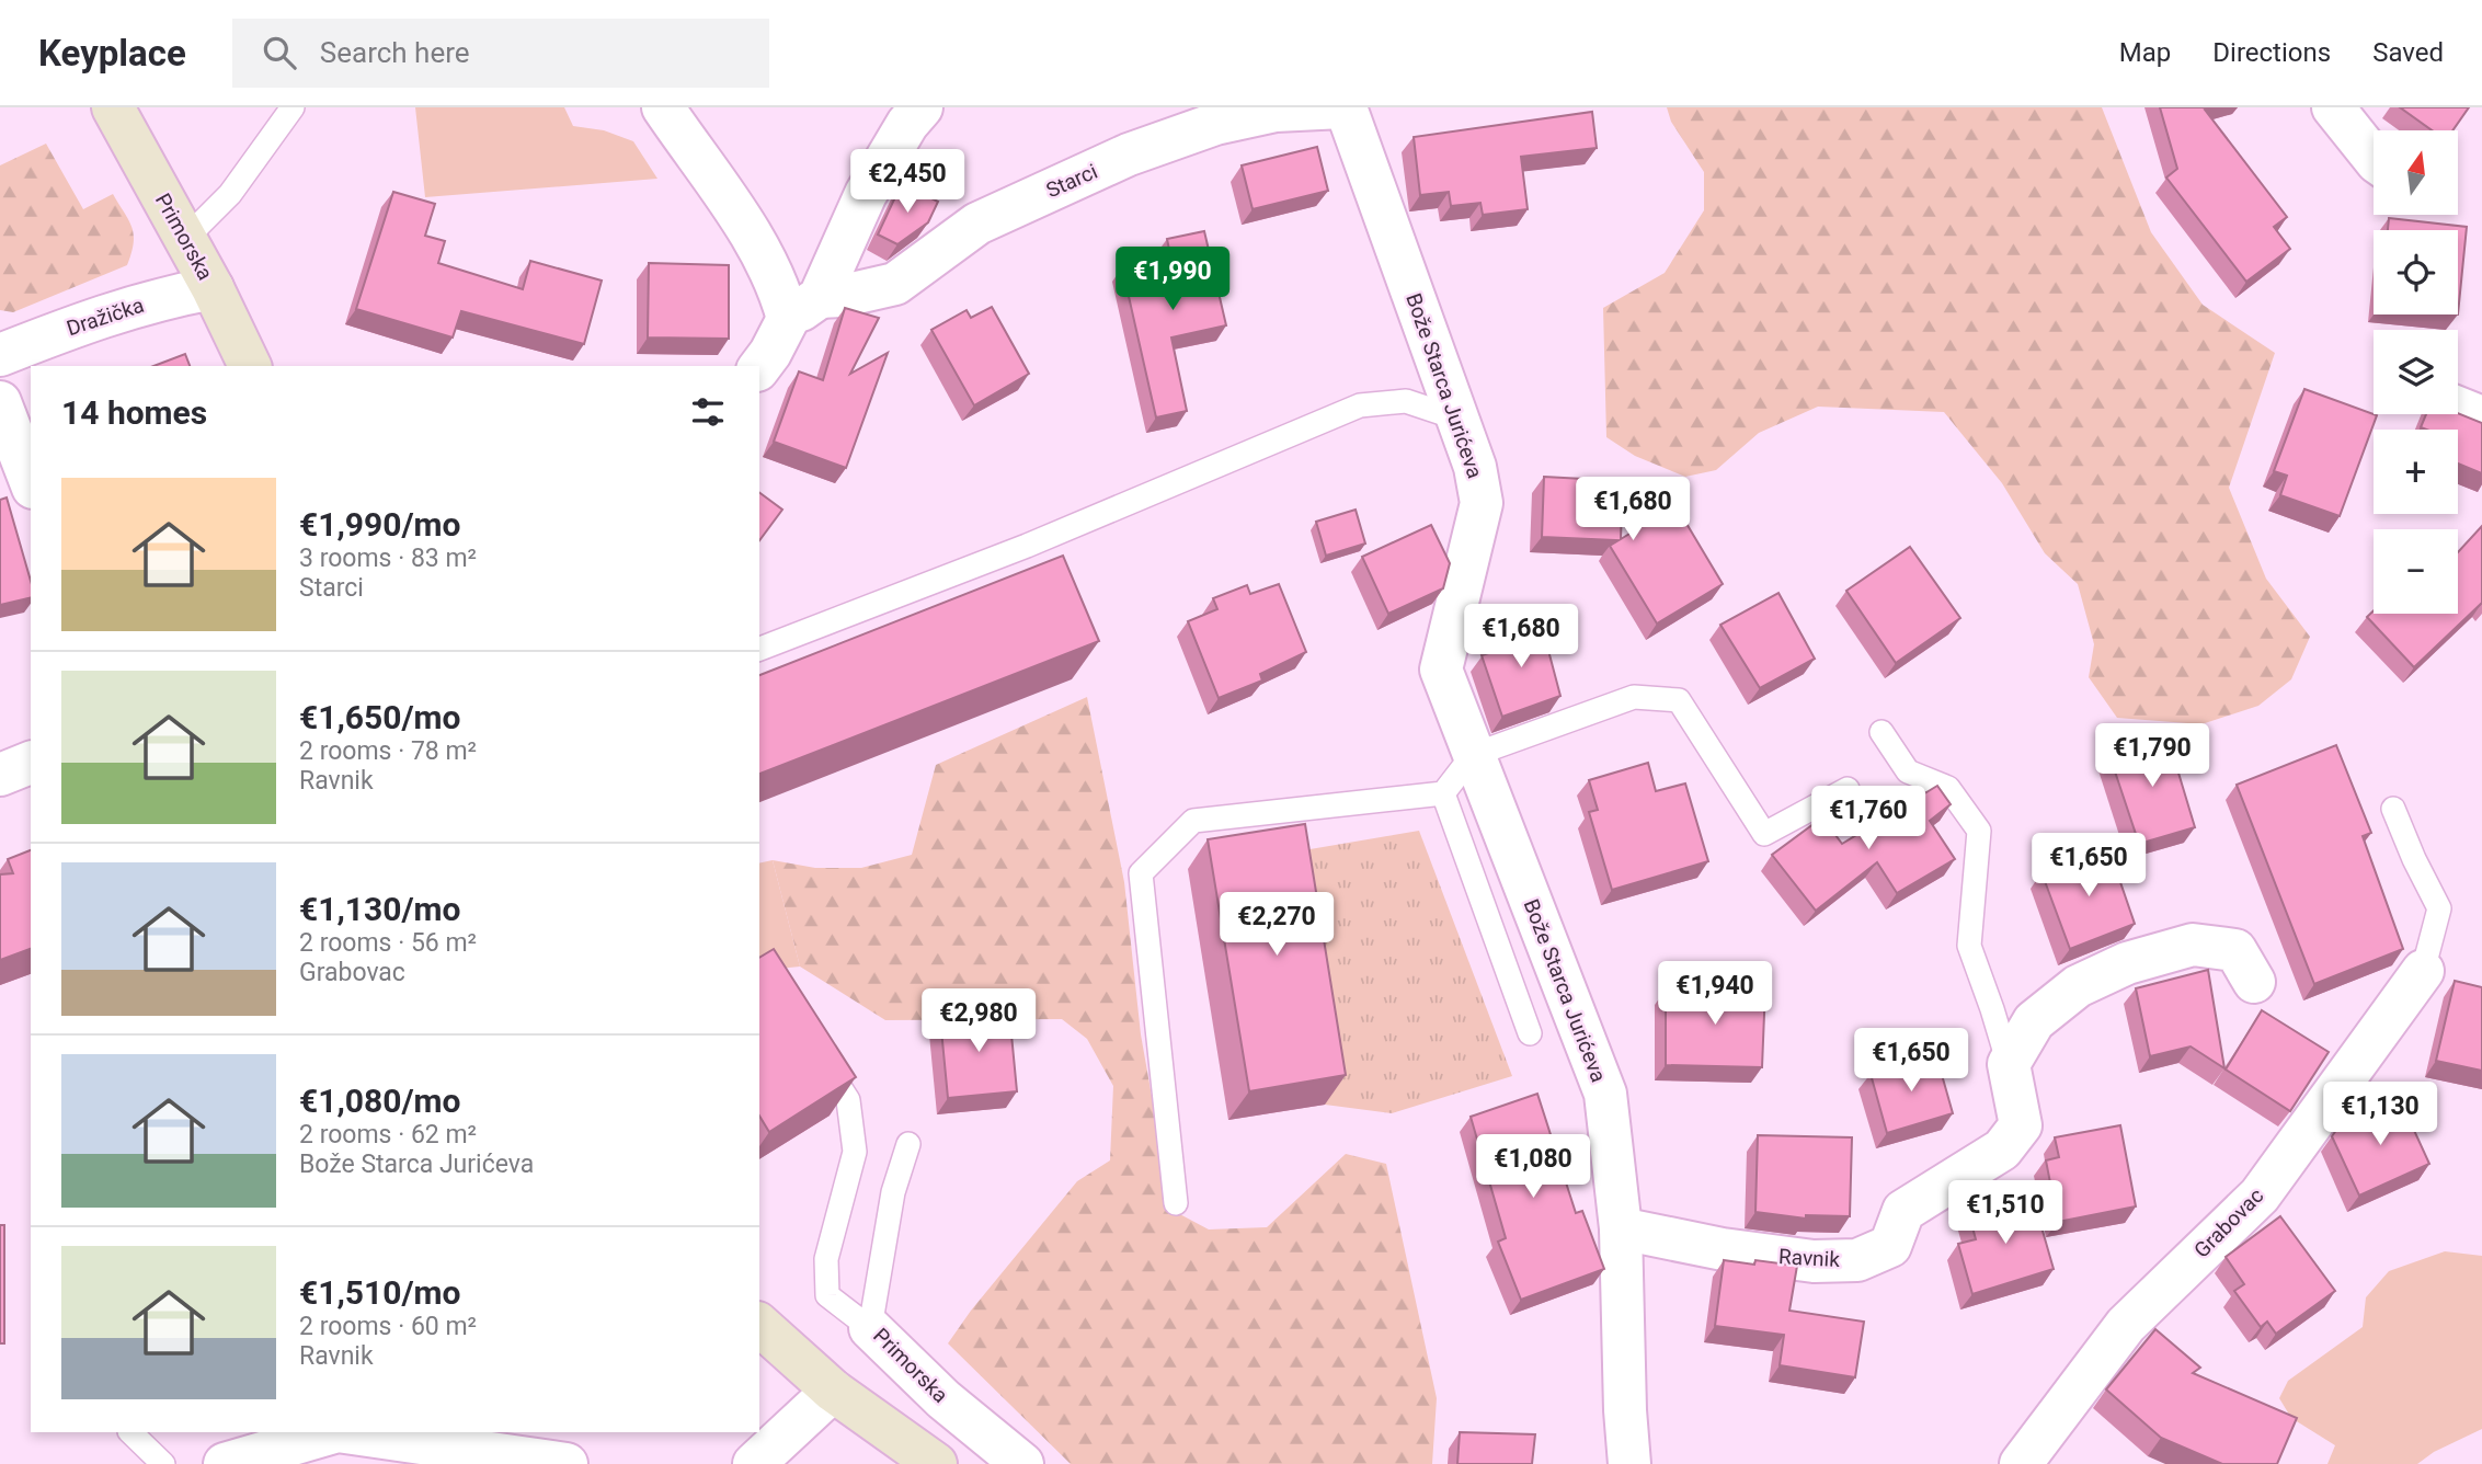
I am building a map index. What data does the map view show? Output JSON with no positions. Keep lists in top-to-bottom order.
{
  "streets": {
    "street": [
      "Starci",
      "Primorska",
      "Dražička",
      "Bože Starca Jurićeva",
      "Grabovac",
      "Ravnik"
    ]
  },
  "crossings": [
    ["Starci", "Bože Starca Jurićeva"],
    ["Primorska", "Dražička"],
    ["Bože Starca Jurićeva", "Ravnik"]
  ],
  "north": "top",
  "page": {
    "header": "Keyplace",
    "search": "Search here",
    "nav": ["Map", "Directions", "Saved"],
    "map_buttons": ["+", "−"],
    "price": [
      "€2,450",
      "€1,990",
      "€1,680",
      "€1,680",
      "€1,790",
      "€1,760",
      "€1,650",
      "€2,270",
      "€1,940",
      "€2,980",
      "€1,650",
      "€1,130",
      "€1,080",
      "€1,510"
    ],
    "heading": "14 homes",
    "list": [
      {
        "name": "€1,990/mo",
        "note": "3 rooms · 83 m² · Starci"
      },
      {
        "name": "€1,650/mo",
        "note": "2 rooms · 78 m² · Ravnik"
      },
      {
        "name": "€1,130/mo",
        "note": "2 rooms · 56 m² · Grabovac"
      },
      {
        "name": "€1,080/mo",
        "note": "2 rooms · 62 m² · Bože Starca Jurićeva"
      },
      {
        "name": "€1,510/mo",
        "note": "2 rooms · 60 m² · Ravnik"
      }
    ]
  }
}
